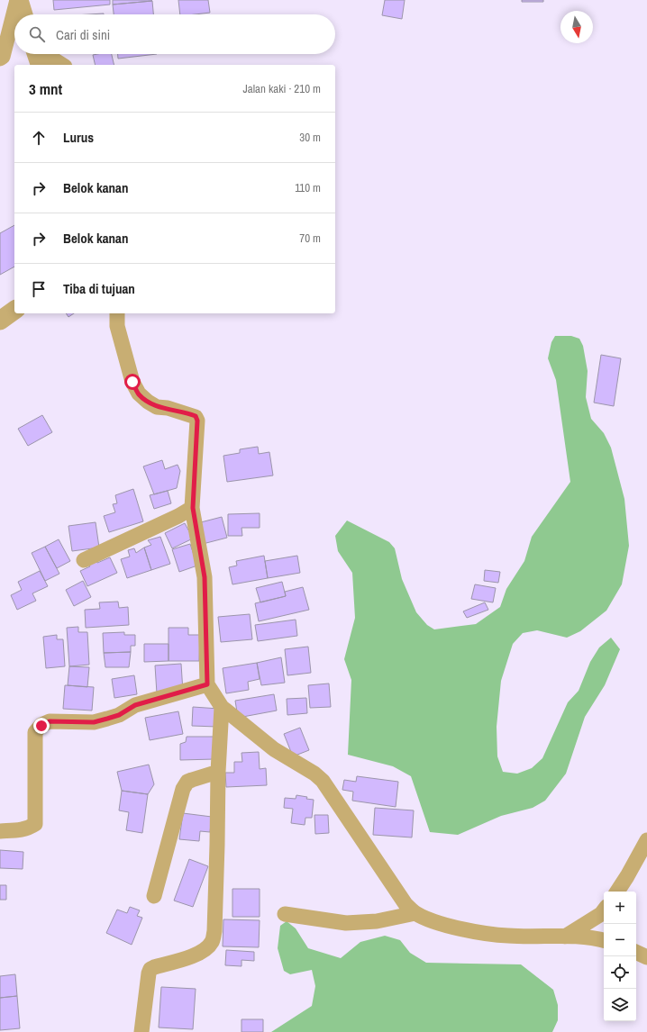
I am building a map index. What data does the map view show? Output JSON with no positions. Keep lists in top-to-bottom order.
{
  "north": "bottom",
  "page": {
    "search": "Cari di sini",
    "heading": ["3 mnt", "Jalan kaki · 210 m"],
    "list": [
      ["Lurus", "30 m"],
      ["Belok kanan", "110 m"],
      ["Belok kanan", "70 m"],
      "Tiba di tujuan"
    ],
    "map_buttons": ["+", "−"]
  }
}
